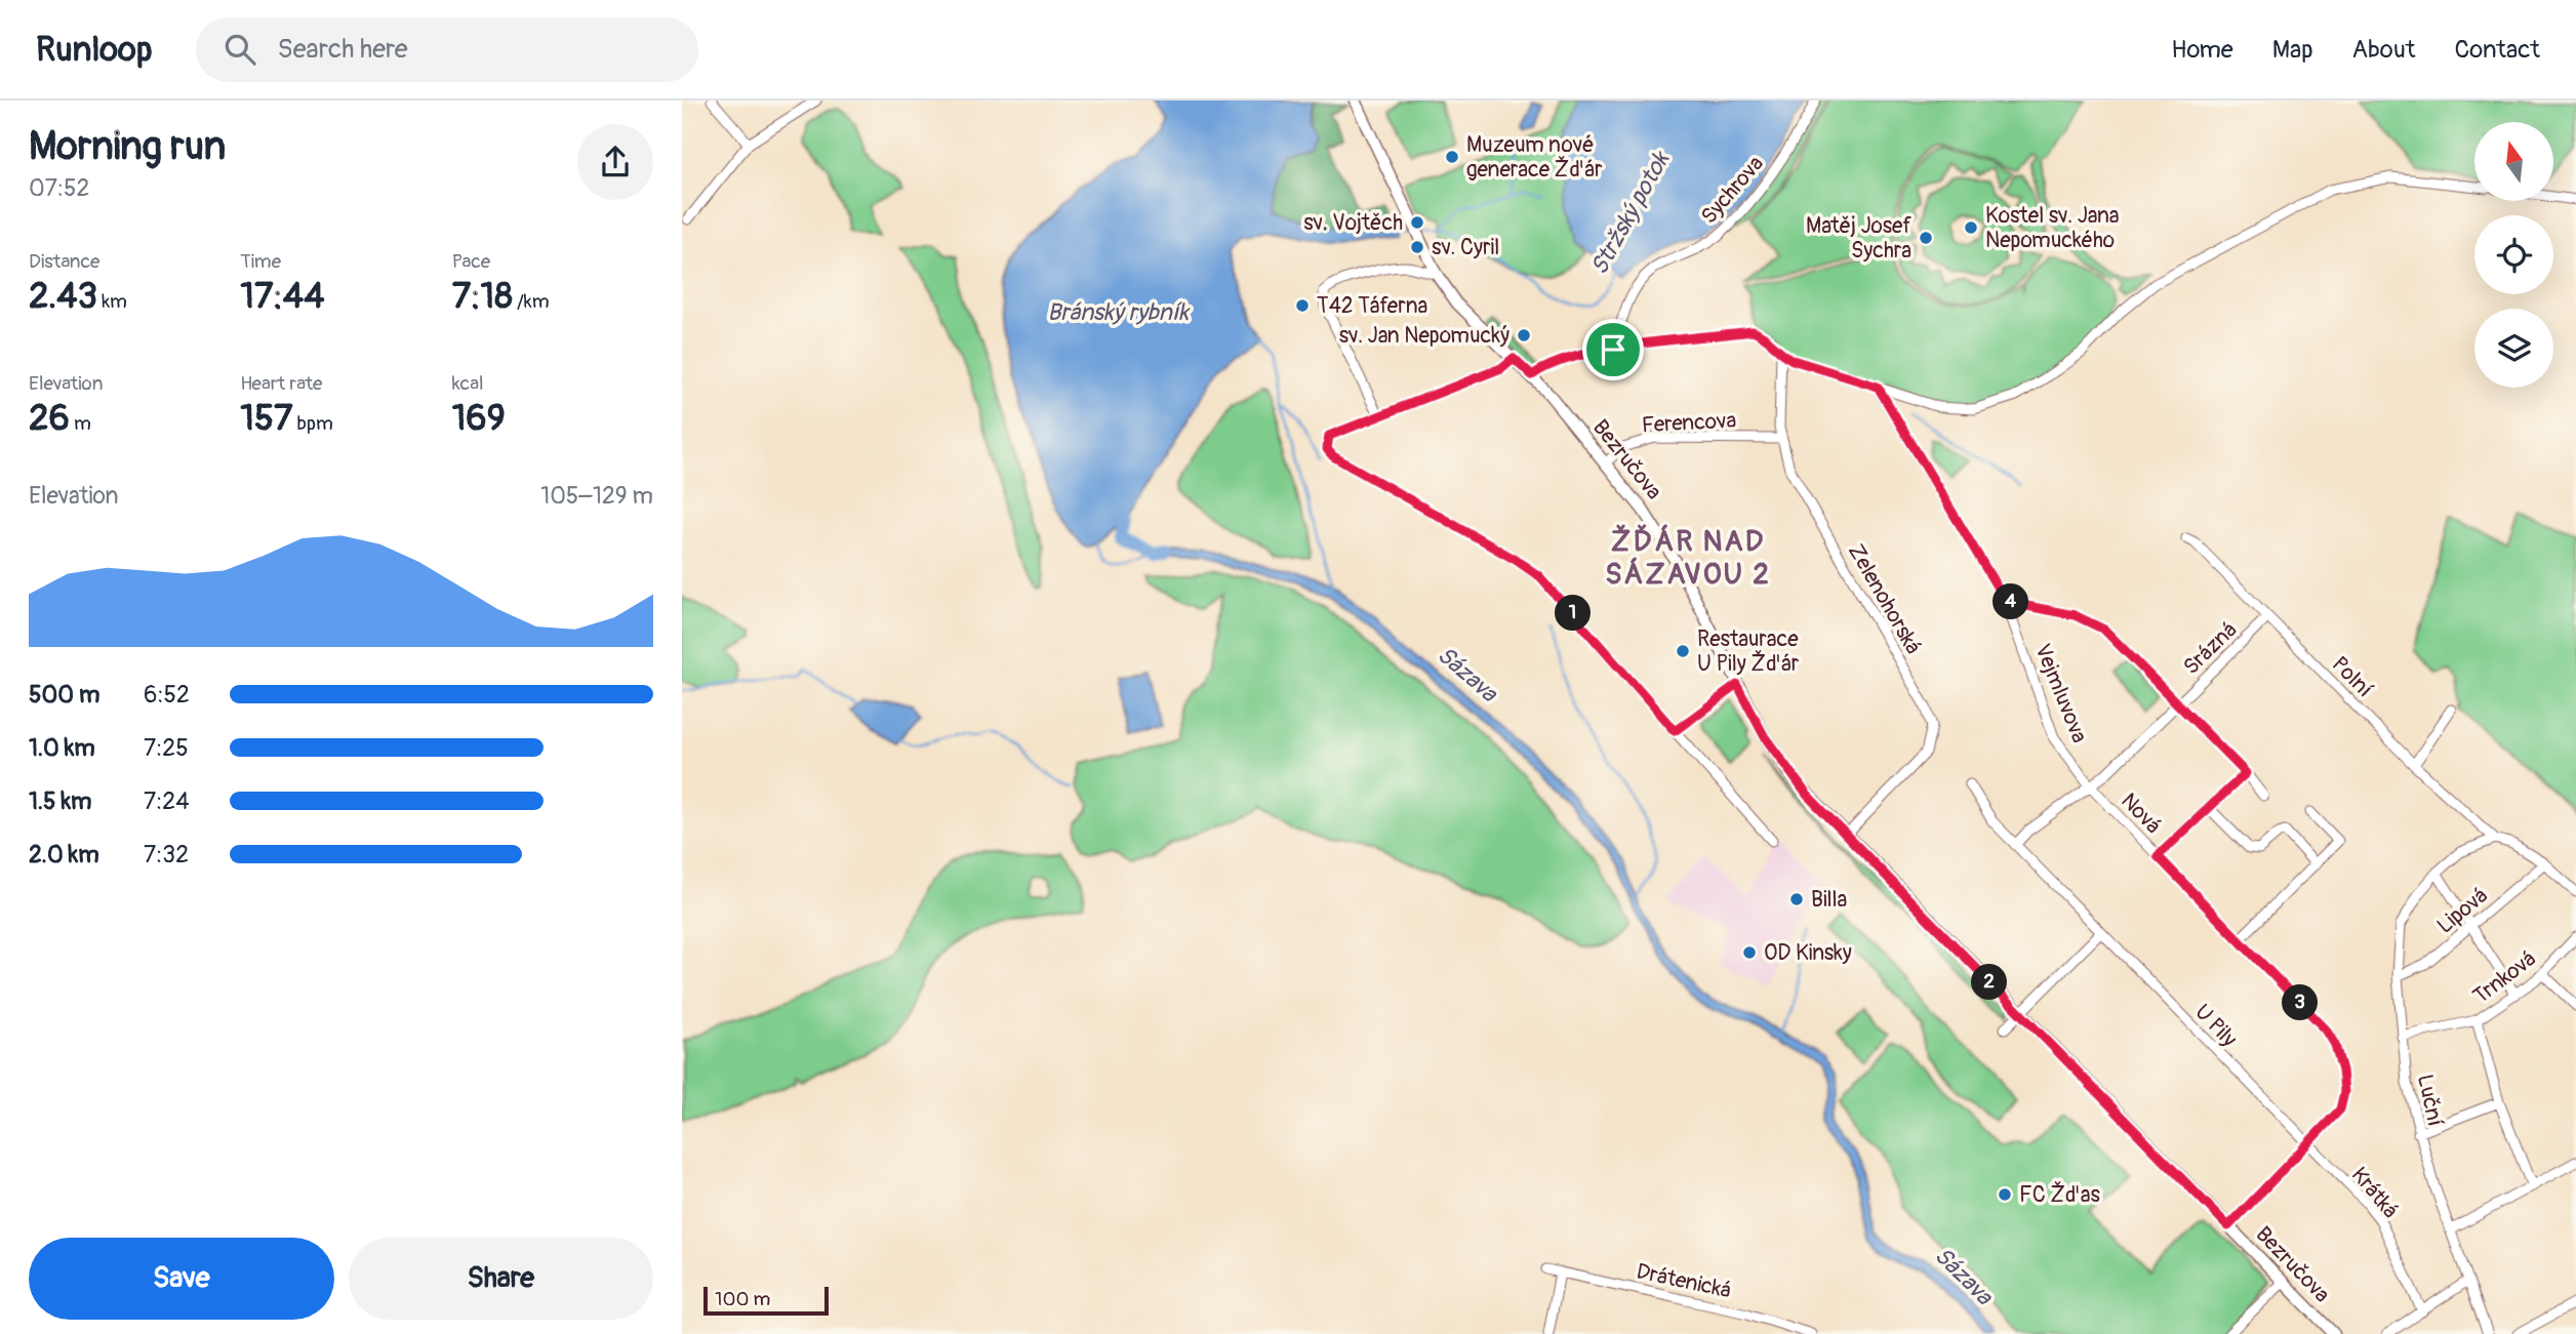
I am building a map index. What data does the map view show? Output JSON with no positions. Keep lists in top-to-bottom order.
{
  "streets": {
    "main road": ["Bezručova"],
    "street": [
      "Sychrova",
      "Ferencova",
      "Zelenohorská",
      "Srázná",
      "Polní",
      "Vejmluvova",
      "Nová",
      "Lipová",
      "Trnková",
      "U Pily",
      "Luční",
      "Krátká",
      "Drátenická"
    ]
  },
  "crossings": [
    ["Ferencova", "Bezručova"],
    ["Ferencova", "Zelenohorská"],
    ["Bezručova", "Zelenohorská"],
    ["Bezručova", "Nová"],
    ["Srázná", "Polní"],
    ["Srázná", "Vejmluvova"],
    ["Srázná", "Nová"],
    ["Srázná", "U Pily"],
    ["Polní", "Lipová"],
    ["Polní", "Luční"],
    ["Vejmluvova", "Nová"],
    ["Nová", "U Pily"],
    ["Nová", "Krátká"],
    ["Lipová", "Luční"],
    ["Trnková", "Luční"],
    ["U Pily", "Krátká"]
  ],
  "districts": ["ŽĎÁR NAD SÁZAVOU 2"],
  "water": ["Stržský potok", "Bránský rybník", "Sázava"],
  "places": [
    "Muzeum nové generace Žďár",
    "sv. Vojtěch",
    "Kostel sv. Jana Nepomuckého",
    "Matěj Josef Sychra",
    "sv. Cyril",
    "T42 Táferna",
    "sv. Jan Nepomucký",
    "Restaurace U Pily Žďár",
    "Billa",
    "OD Kinsky",
    "FC Žďas"
  ],
  "scale_bar": "100 m",
  "north": "top",
  "page": {
    "header": "Runloop",
    "search": "Search here",
    "nav": [
      "Home",
      "Map",
      "About",
      "Contact"
    ],
    "heading": ["Morning run", "07:52"],
    "stats": [
      ["Distance", "2.43 km"],
      ["Time", "17:44"],
      ["Pace", "7:18 /km"],
      ["Elevation", "26 m"],
      ["Heart rate", "157 bpm"],
      ["kcal", "169"]
    ],
    "chart": ["Elevation", "105–129 m"],
    "pins": [
      "4",
      "1",
      "2",
      "3"
    ],
    "list": [
      {
        "name": "500 m",
        "note": "6:52"
      },
      {
        "name": "1.0 km",
        "note": "7:25"
      },
      {
        "name": "1.5 km",
        "note": "7:24"
      },
      {
        "name": "2.0 km",
        "note": "7:32"
      }
    ],
    "buttons": ["Save", "Share"],
    "scale": "100 m"
  }
}
